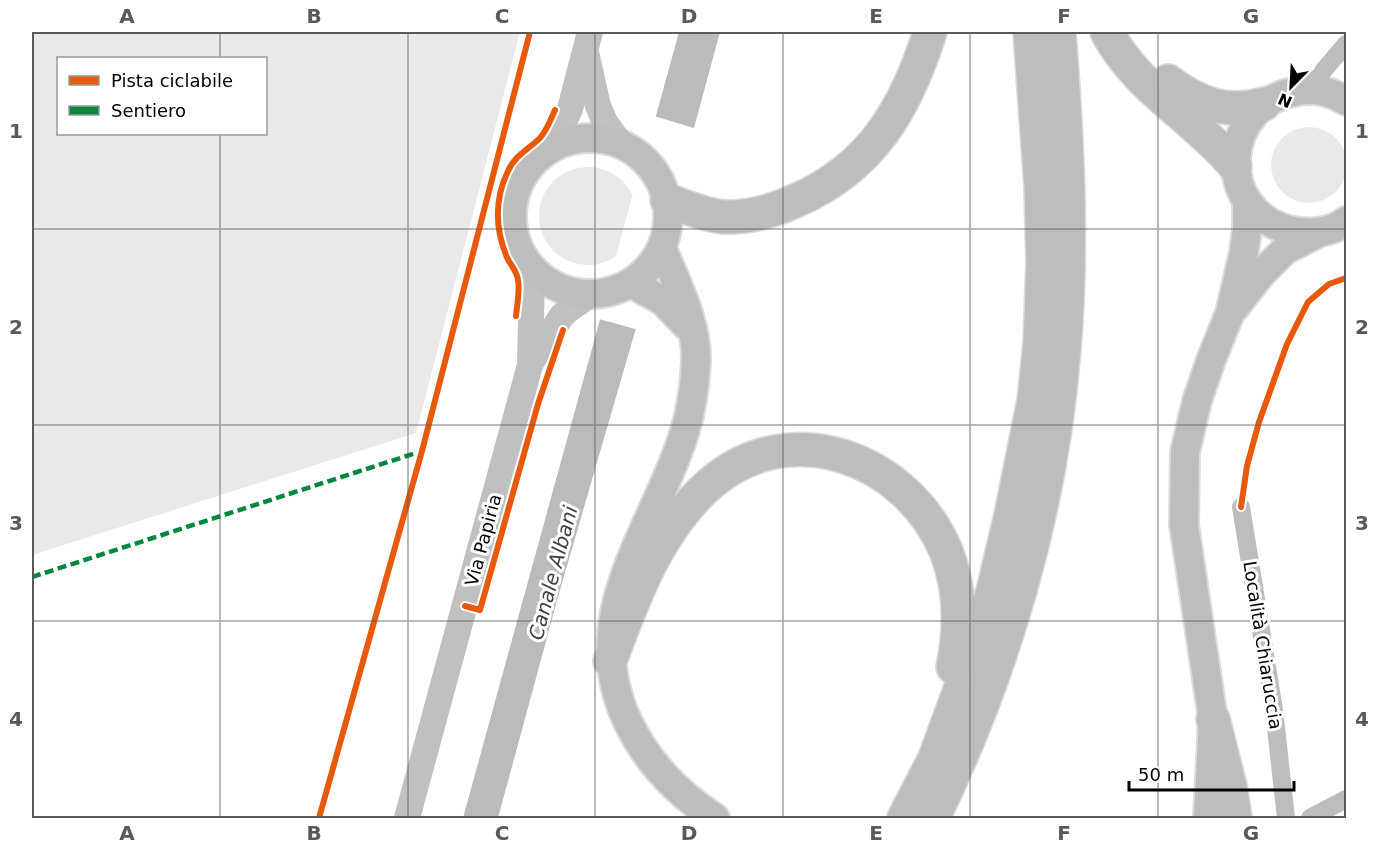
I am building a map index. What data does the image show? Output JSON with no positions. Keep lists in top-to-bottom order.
{
  "streets": {
    "main road": ["Via Papiria"],
    "street": ["Località Chiaruccia"]
  },
  "water": ["Canale Albani"],
  "legend": ["Pista ciclabile", "Sentiero"],
  "scale_bar": "50 m",
  "north": "bottom left",
  "grid": {
    "columns": [
      "A",
      "B",
      "C",
      "D",
      "E",
      "F",
      "G"
    ],
    "rows": [
      "1",
      "2",
      "3",
      "4"
    ]
  }
}
